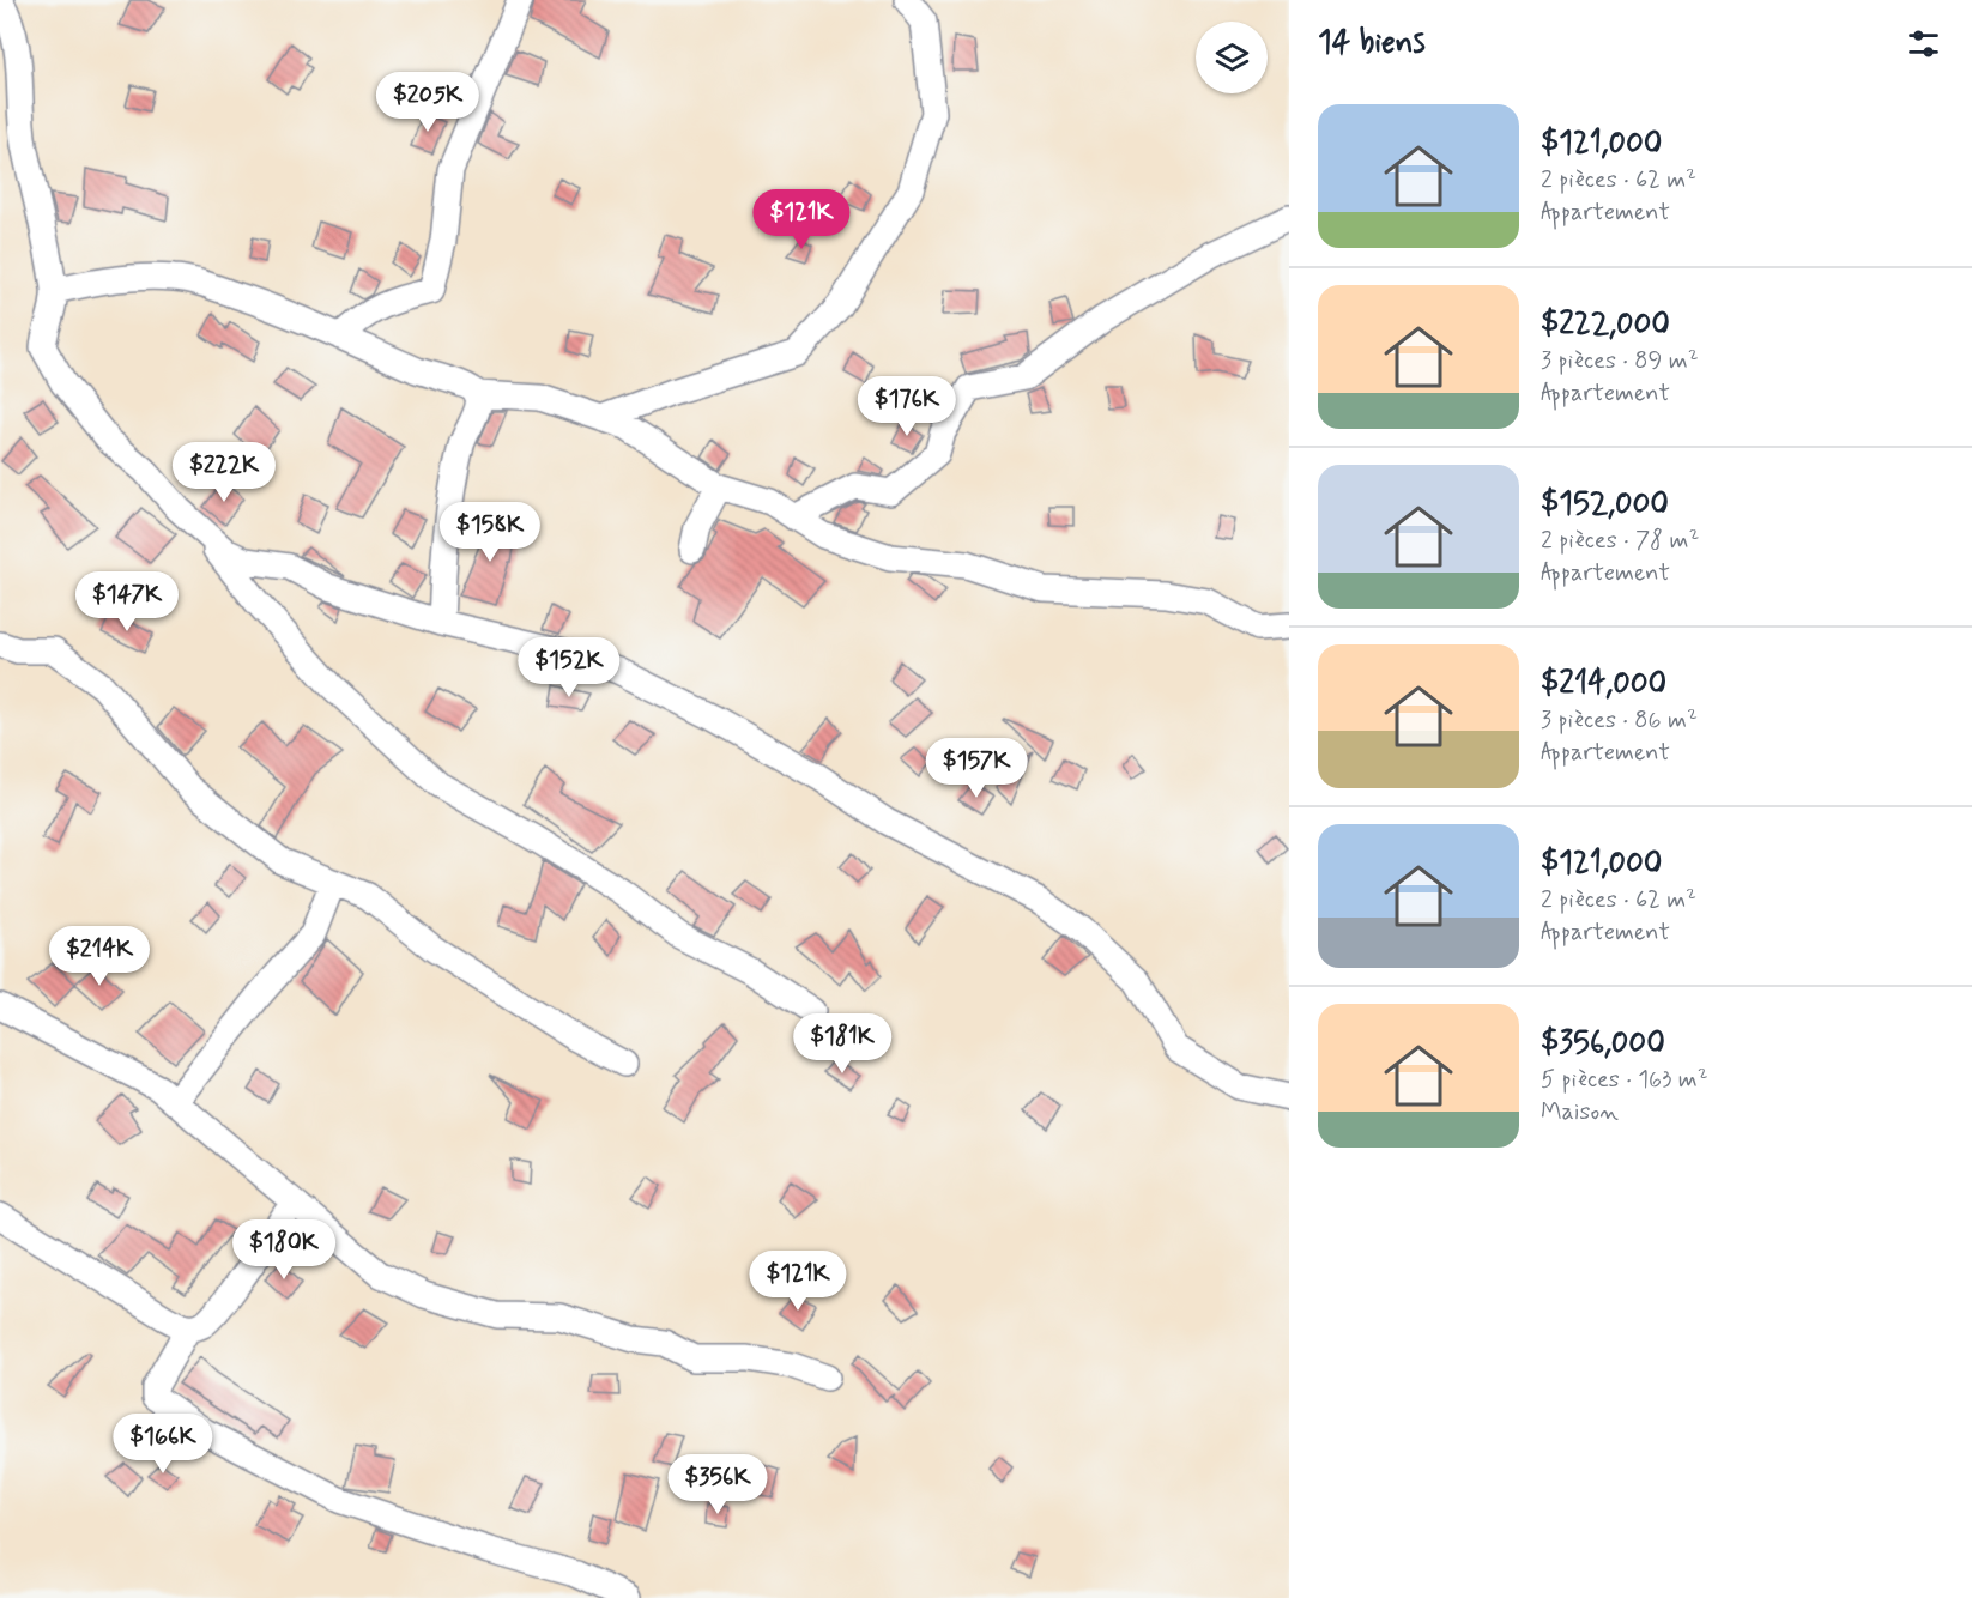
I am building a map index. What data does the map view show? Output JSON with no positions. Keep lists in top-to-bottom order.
{
  "page": {
    "heading": "14 biens",
    "price": [
      "$205K",
      "$121K",
      "$176K",
      "$222K",
      "$158K",
      "$147K",
      "$152K",
      "$157K",
      "$214K",
      "$181K",
      "$180K",
      "$121K",
      "$166K",
      "$356K"
    ],
    "list": [
      {
        "name": "$121,000",
        "note": "2 pièces · 62 m² · Appartement"
      },
      {
        "name": "$222,000",
        "note": "3 pièces · 89 m² · Appartement"
      },
      {
        "name": "$152,000",
        "note": "2 pièces · 78 m² · Appartement"
      },
      {
        "name": "$214,000",
        "note": "3 pièces · 86 m² · Appartement"
      },
      {
        "name": "$121,000",
        "note": "2 pièces · 62 m² · Appartement"
      },
      {
        "name": "$356,000",
        "note": "5 pièces · 163 m² · Maison"
      }
    ]
  }
}
